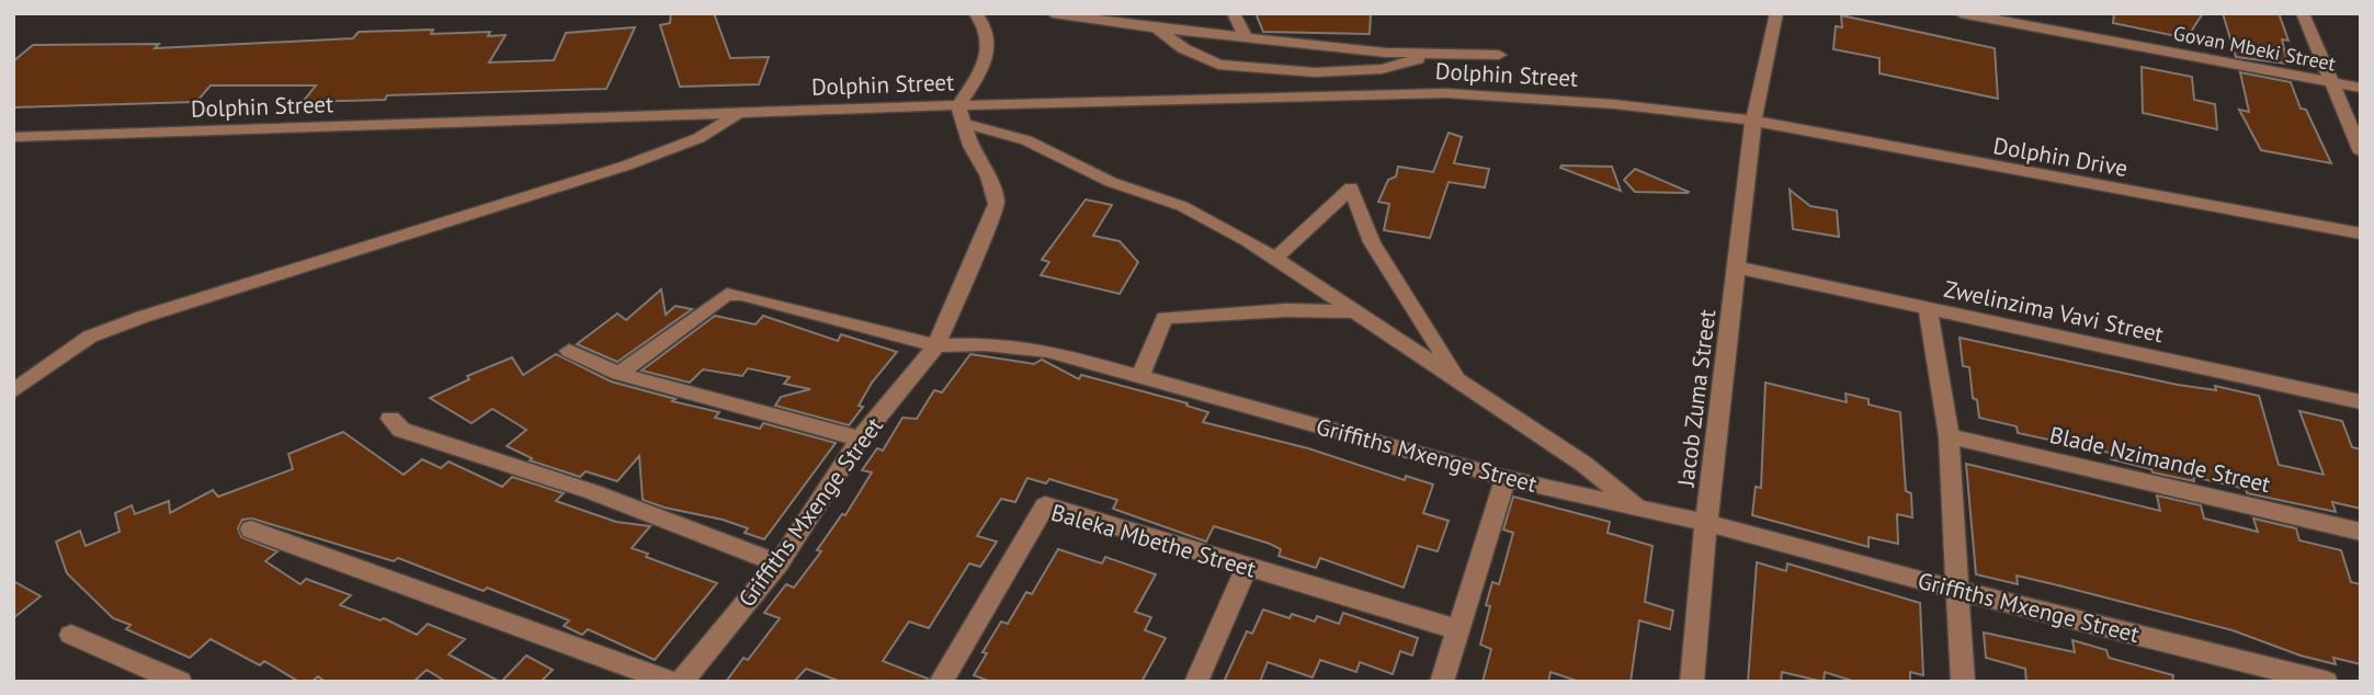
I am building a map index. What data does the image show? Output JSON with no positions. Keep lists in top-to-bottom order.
{
  "streets": {
    "street": [
      "Govan Mbeki Street",
      "Dolphin Street",
      "Dolphin Drive",
      "Zwelinzima Vavi Street",
      "Jacob Zuma Street",
      "Griffiths Mxenge Street",
      "Blade Nzimande Street",
      "Baleka Mbethe Street"
    ]
  },
  "crossings": [
    ["Dolphin Street", "Dolphin Drive"],
    ["Dolphin Street", "Jacob Zuma Street"],
    ["Dolphin Drive", "Jacob Zuma Street"],
    ["Zwelinzima Vavi Street", "Jacob Zuma Street"],
    ["Jacob Zuma Street", "Griffiths Mxenge Street"]
  ]
}
